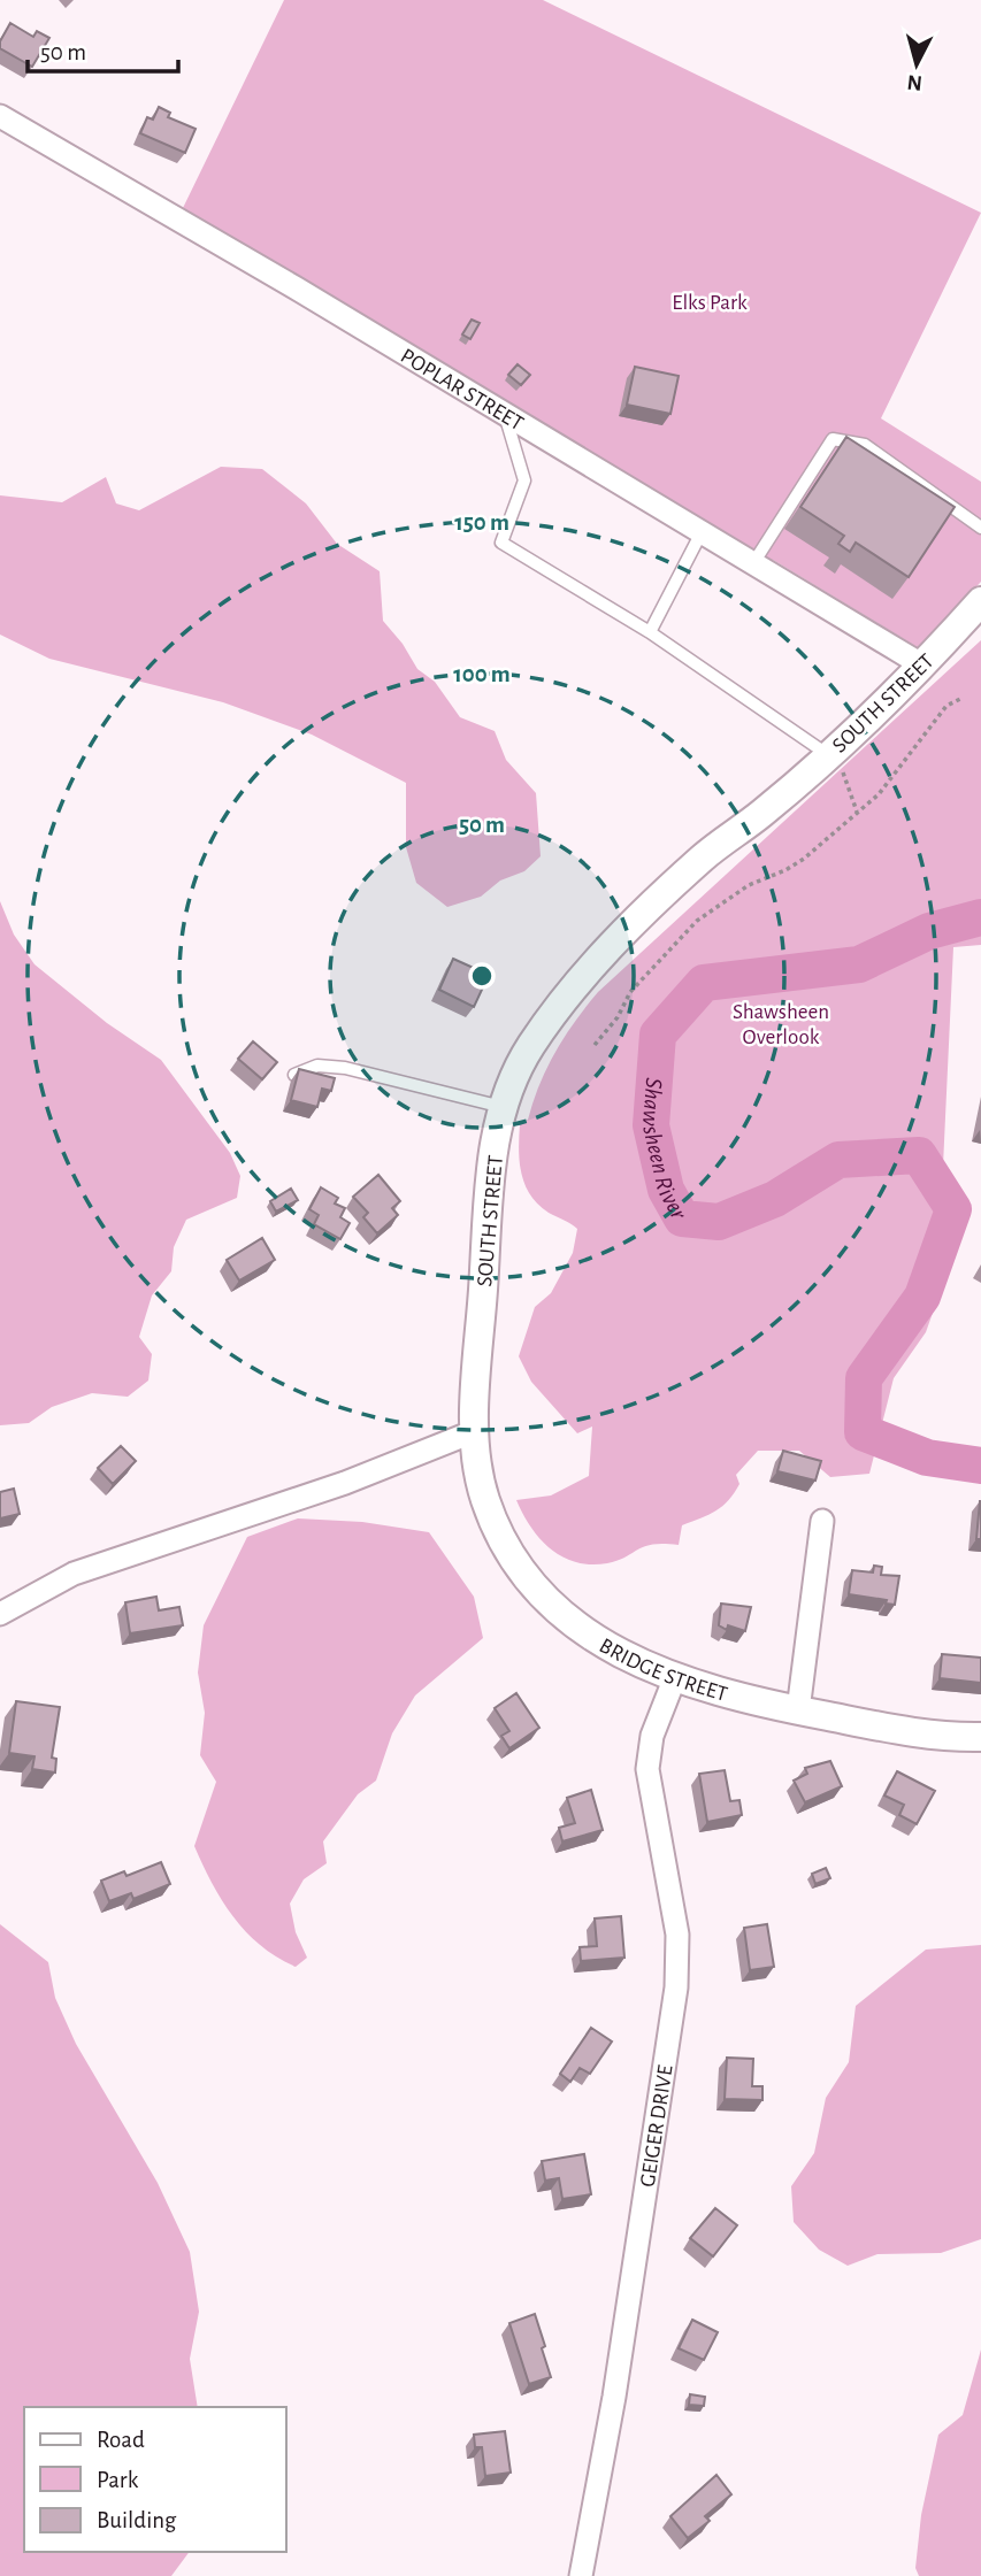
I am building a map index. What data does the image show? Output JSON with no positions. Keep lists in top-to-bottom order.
{
  "streets": {
    "street": [
      "POPLAR STREET",
      "SOUTH STREET",
      "BRIDGE STREET",
      "GEIGER DRIVE"
    ]
  },
  "crossings": [
    ["POPLAR STREET", "SOUTH STREET"],
    ["SOUTH STREET", "BRIDGE STREET"],
    ["BRIDGE STREET", "GEIGER DRIVE"]
  ],
  "water": ["Shawsheen River"],
  "parks": ["Elks Park", "Shawsheen Overlook"],
  "legend": ["Road", "Park", "Building"],
  "scale_bar": "50 m",
  "north": "bottom",
  "rings": ["150 m", "100 m", "50 m"]
}
